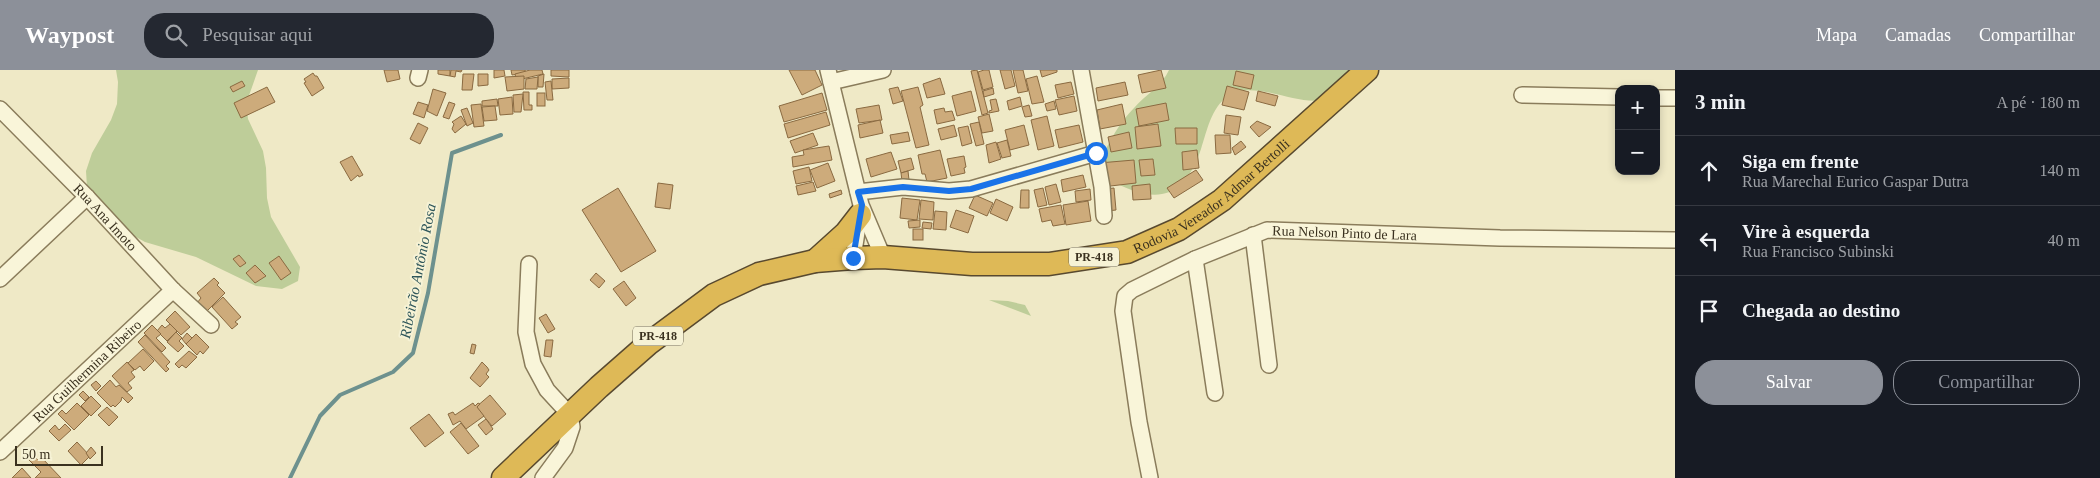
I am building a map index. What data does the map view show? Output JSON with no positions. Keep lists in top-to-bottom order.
{
  "streets": {
    "highway": ["Rodovia Vereador Admar Bertolli", "PR-418"],
    "street": ["Rua Ana Imoto", "Rua Nelson Pinto de Lara", "Rua Guilhermina Ribeiro"]
  },
  "crossings": [
    ["Rua Ana Imoto", "Rua Guilhermina Ribeiro"]
  ],
  "water": ["Ribeirão Antônio Rosa"],
  "scale_bar": "50 m",
  "page": {
    "header": "Waypost",
    "search": "Pesquisar aqui",
    "nav": ["Mapa", "Camadas", "Compartilhar"],
    "heading": ["3 min", "A pé · 180 m"],
    "map_buttons": ["+", "−"],
    "list": [
      ["Siga em frente", "Rua Marechal Eurico Gaspar Dutra", "140 m"],
      ["Vire à esquerda", "Rua Francisco Subinski", "40 m"],
      "Chegada ao destino"
    ],
    "buttons": ["Salvar", "Compartilhar"],
    "scale": "50 m"
  }
}
